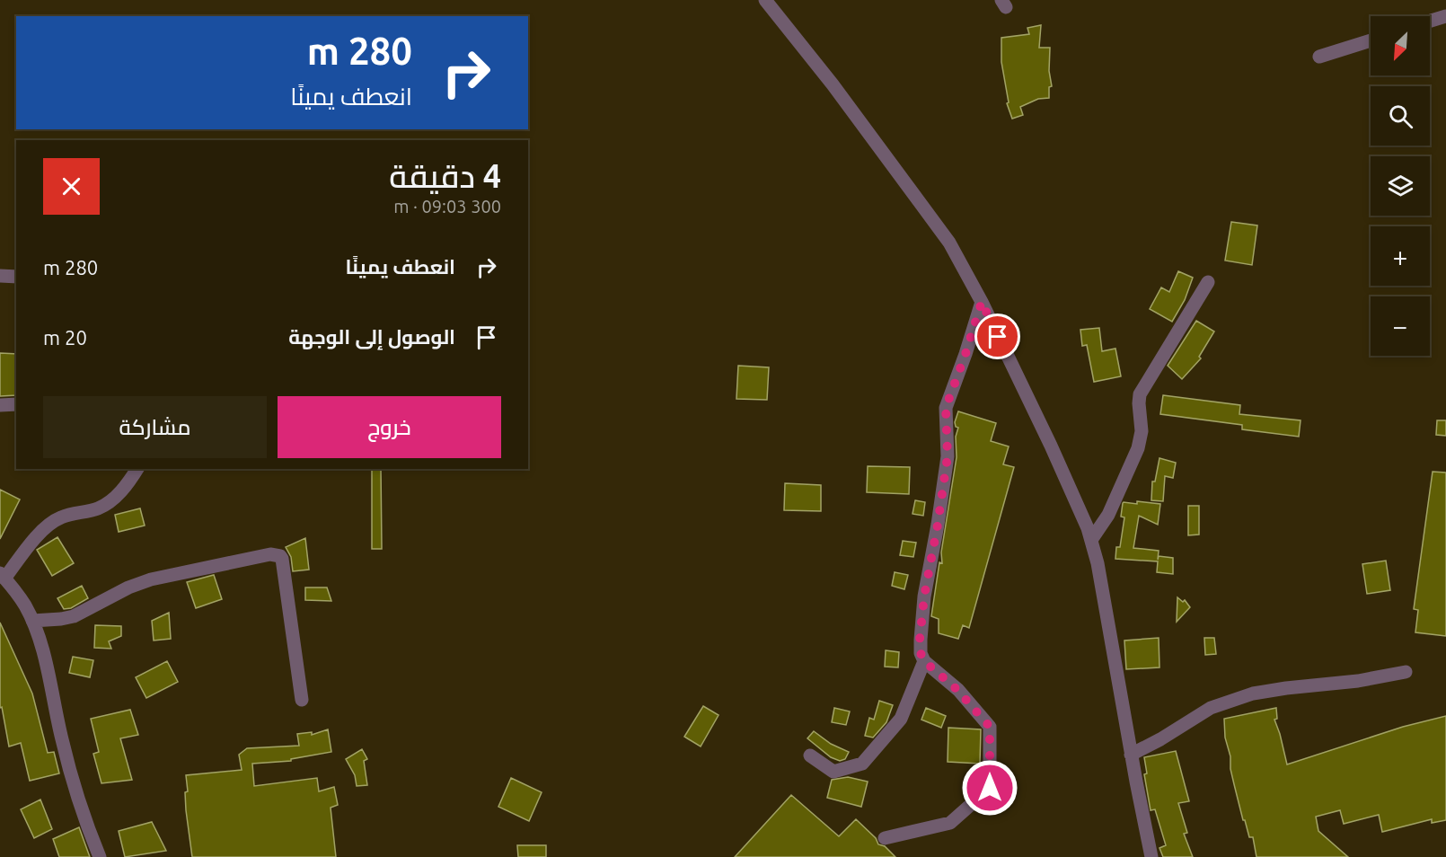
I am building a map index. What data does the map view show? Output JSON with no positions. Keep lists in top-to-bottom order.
{
  "north": "bottom left",
  "page": {
    "map_buttons": ["+", "−"],
    "turn": ["280 m", "انعطف يمينًا"],
    "heading": ["4 دقيقة", "300 m · 09:03"],
    "list": [
      {
        "name": "انعطف يمينًا",
        "value": "280 m"
      },
      {
        "name": "الوصول إلى الوجهة",
        "value": "20 m"
      }
    ],
    "buttons": ["خروج", "مشاركة"]
  }
}
